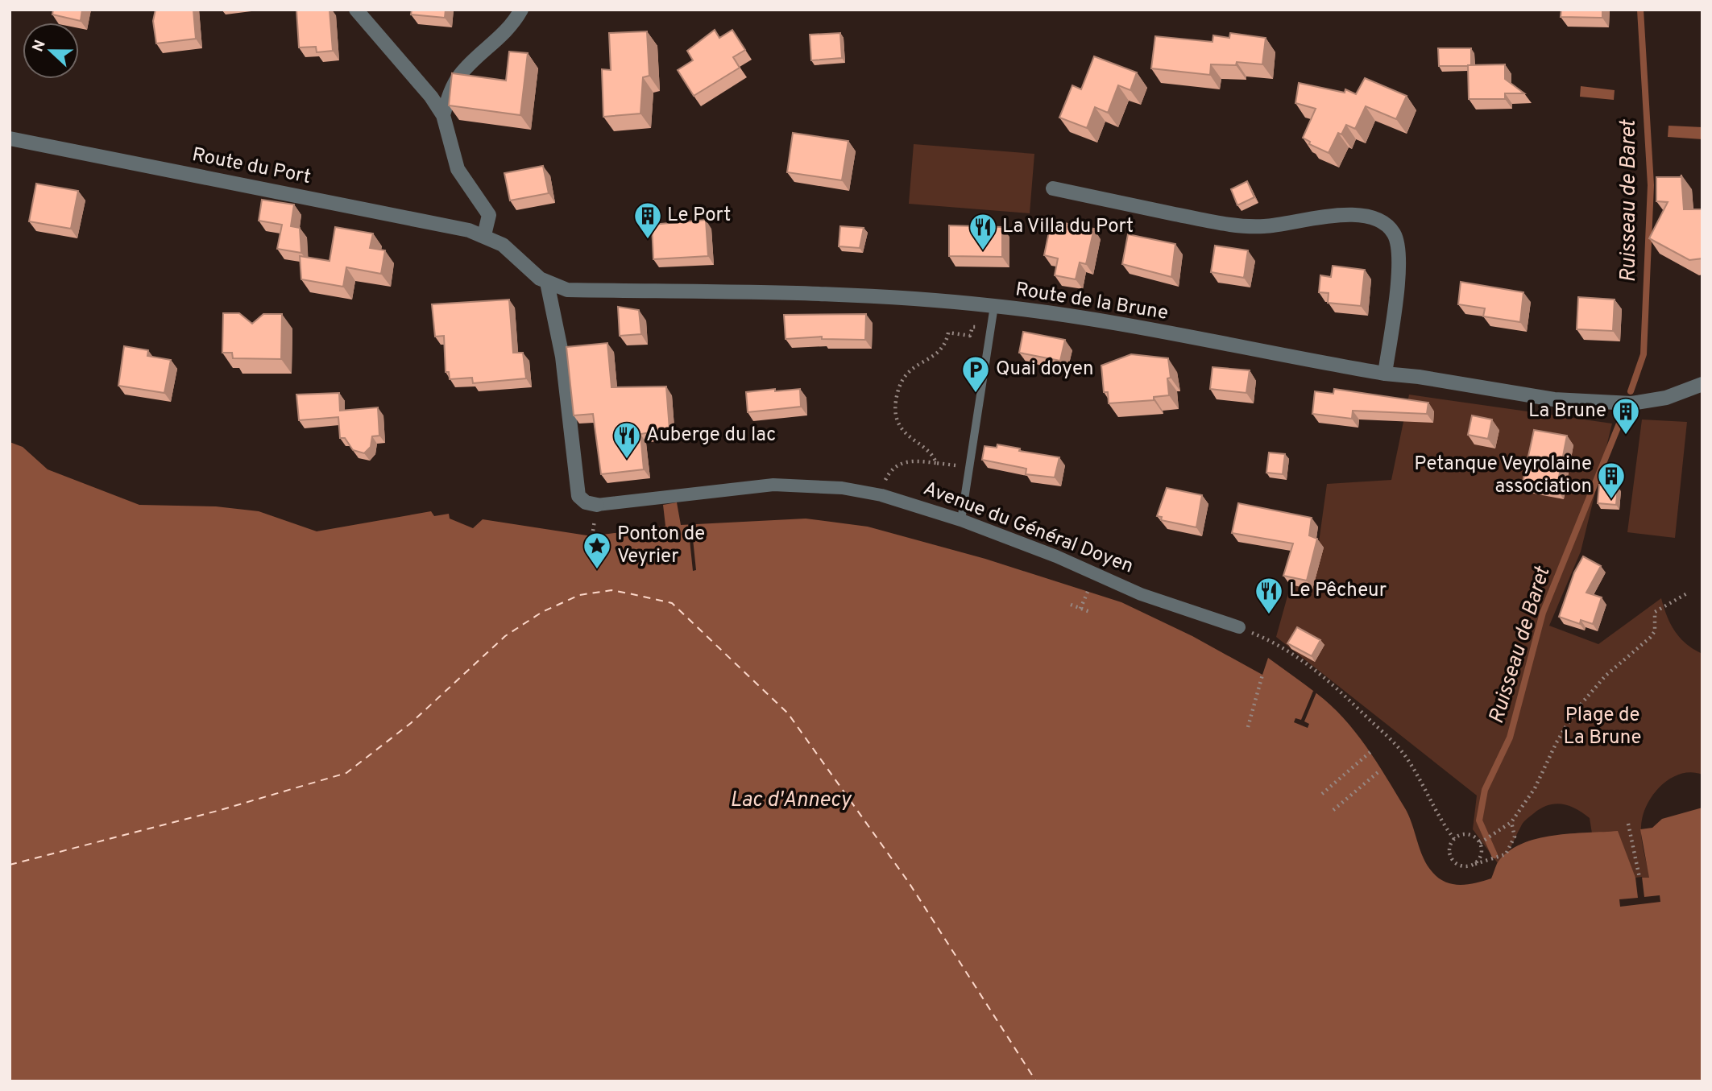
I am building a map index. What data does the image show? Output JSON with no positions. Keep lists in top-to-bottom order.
{
  "streets": {
    "street": ["Route du Port", "Route de la Brune", "Avenue du Général Doyen"]
  },
  "crossings": [
    ["Route du Port", "Route de la Brune"],
    ["Route de la Brune", "Avenue du Général Doyen"]
  ],
  "water": ["Ruisseau de Baret", "Lac d'Annecy"],
  "parks": ["Plage de La Brune"],
  "places": {
    "building": ["Le Port", "La Brune", "Petanque Veyrolaine association"],
    "restaurant": ["La Villa du Port", "Auberge du lac", "Le Pêcheur"],
    "parking": ["Quai doyen"],
    "place": ["Ponton de Veyrier"]
  },
  "north": "left"
}
